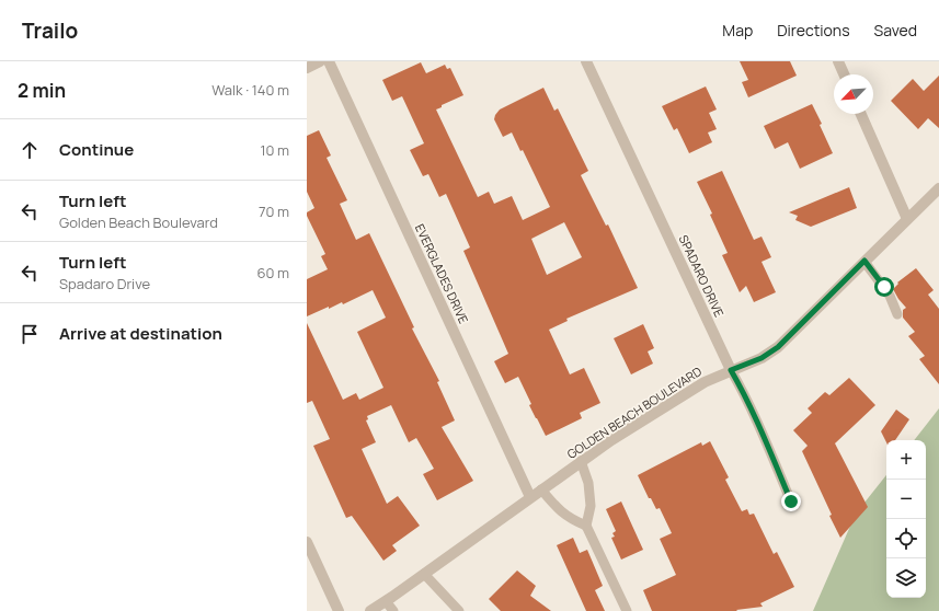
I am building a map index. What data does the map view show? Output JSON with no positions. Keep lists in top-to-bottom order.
{
  "streets": {
    "street": ["EVERGLADES DRIVE", "SPADARO DRIVE", "GOLDEN BEACH BOULEVARD"]
  },
  "crossings": [
    ["EVERGLADES DRIVE", "GOLDEN BEACH BOULEVARD"],
    ["SPADARO DRIVE", "GOLDEN BEACH BOULEVARD"]
  ],
  "north": "bottom left",
  "page": {
    "header": "Trailo",
    "nav": ["Map", "Directions", "Saved"],
    "heading": ["2 min", "Walk · 140 m"],
    "list": [
      ["Continue", "10 m"],
      ["Turn left", "Golden Beach Boulevard", "70 m"],
      ["Turn left", "Spadaro Drive", "60 m"],
      "Arrive at destination"
    ],
    "map_buttons": ["+", "−"]
  }
}
